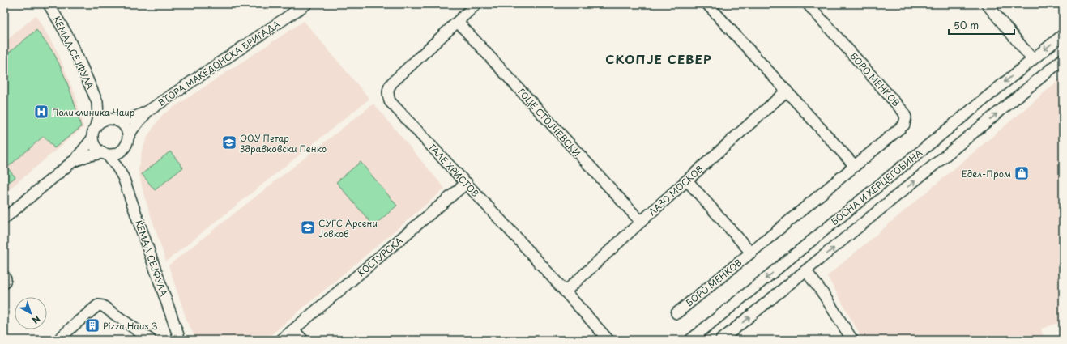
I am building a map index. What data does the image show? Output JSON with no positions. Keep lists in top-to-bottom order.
{
  "streets": {
    "street": [
      "КЕМАЛ СЕЈФУЛА",
      "ВТОРА МАКЕДОНСКА БРИГАДА",
      "БОРО МЕНКОВ",
      "ГОЦЕ СТОЈЧЕВСКИ",
      "ТАЛЕ ХРИСТОВ",
      "БОСНА И ХЕРЦЕГОВИНА",
      "ЛАЗО МОСКОВ",
      "КОСТУРСКА",
      "ЌЕМАЛ СЕЈФУЛА"
    ]
  },
  "crossings": [
    ["ВТОРА МАКЕДОНСКА БРИГАДА", "ЌЕМАЛ СЕЈФУЛА"],
    ["БОРО МЕНКОВ", "ЛАЗО МОСКОВ"],
    ["ГОЦЕ СТОЈЧЕВСКИ", "ТАЛЕ ХРИСТОВ"],
    ["ГОЦЕ СТОЈЧЕВСКИ", "ЛАЗО МОСКОВ"],
    ["ТАЛЕ ХРИСТОВ", "ЛАЗО МОСКОВ"],
    ["ТАЛЕ ХРИСТОВ", "КОСТУРСКА"]
  ],
  "districts": ["СКОПЈЕ СЕВЕР"],
  "places": {
    "hospital": ["Поликлиника Чаир"],
    "school or university": ["ООУ Петар Здравковски Пенко", "СУГС Арсени Јовков"],
    "shop": ["Едел-Пром"],
    "building": ["Pizza Haus 3"]
  },
  "scale_bar": "50 m",
  "north": "bottom right"
}
